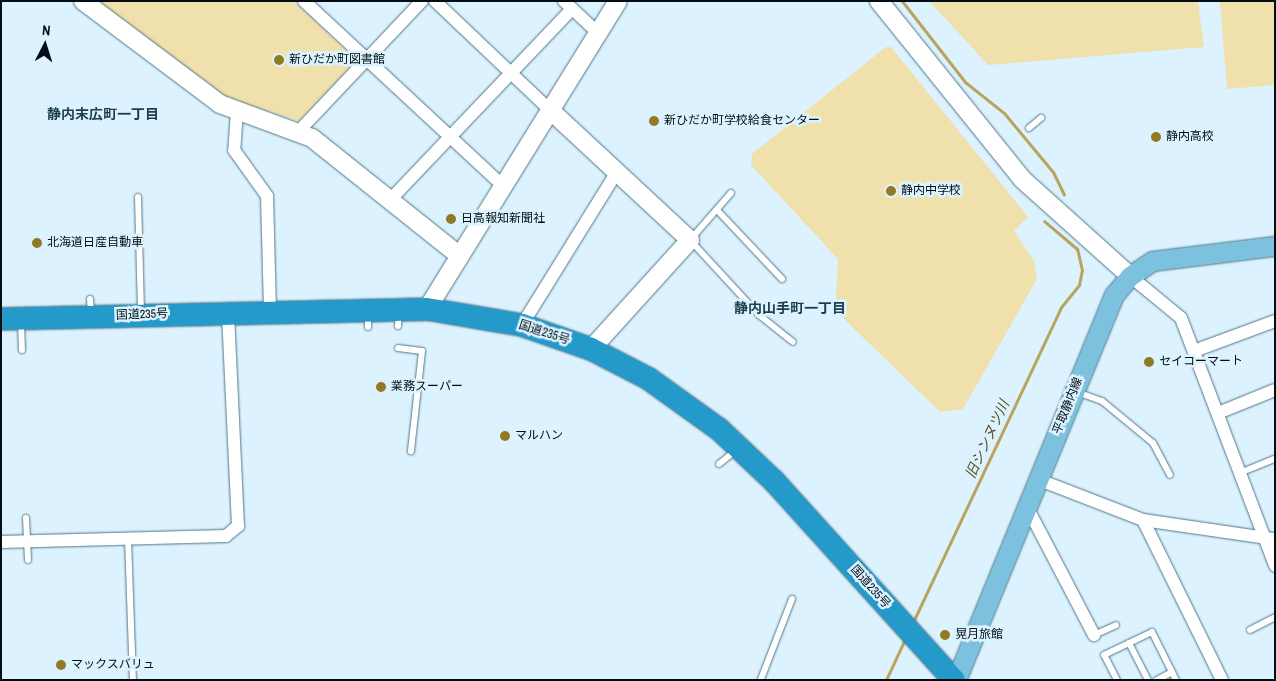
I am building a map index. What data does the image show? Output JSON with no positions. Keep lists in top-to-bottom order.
{
  "streets": {
    "highway": ["国道235号"],
    "main road": ["平取静内線"]
  },
  "crossings": [
    ["国道235号", "平取静内線"]
  ],
  "districts": ["静内末広町一丁目", "静内山手町一丁目"],
  "water": ["旧シンヌツ川"],
  "places": [
    "新ひだか町図書館",
    "新ひだか町学校給食センター",
    "静内高校",
    "静内中学校",
    "日高報知新聞社",
    "北海道日産自動車",
    "セイコーマート",
    "業務スーパー",
    "マルハン",
    "晃月旅館",
    "マックスバリュ"
  ],
  "north": "top"
}
